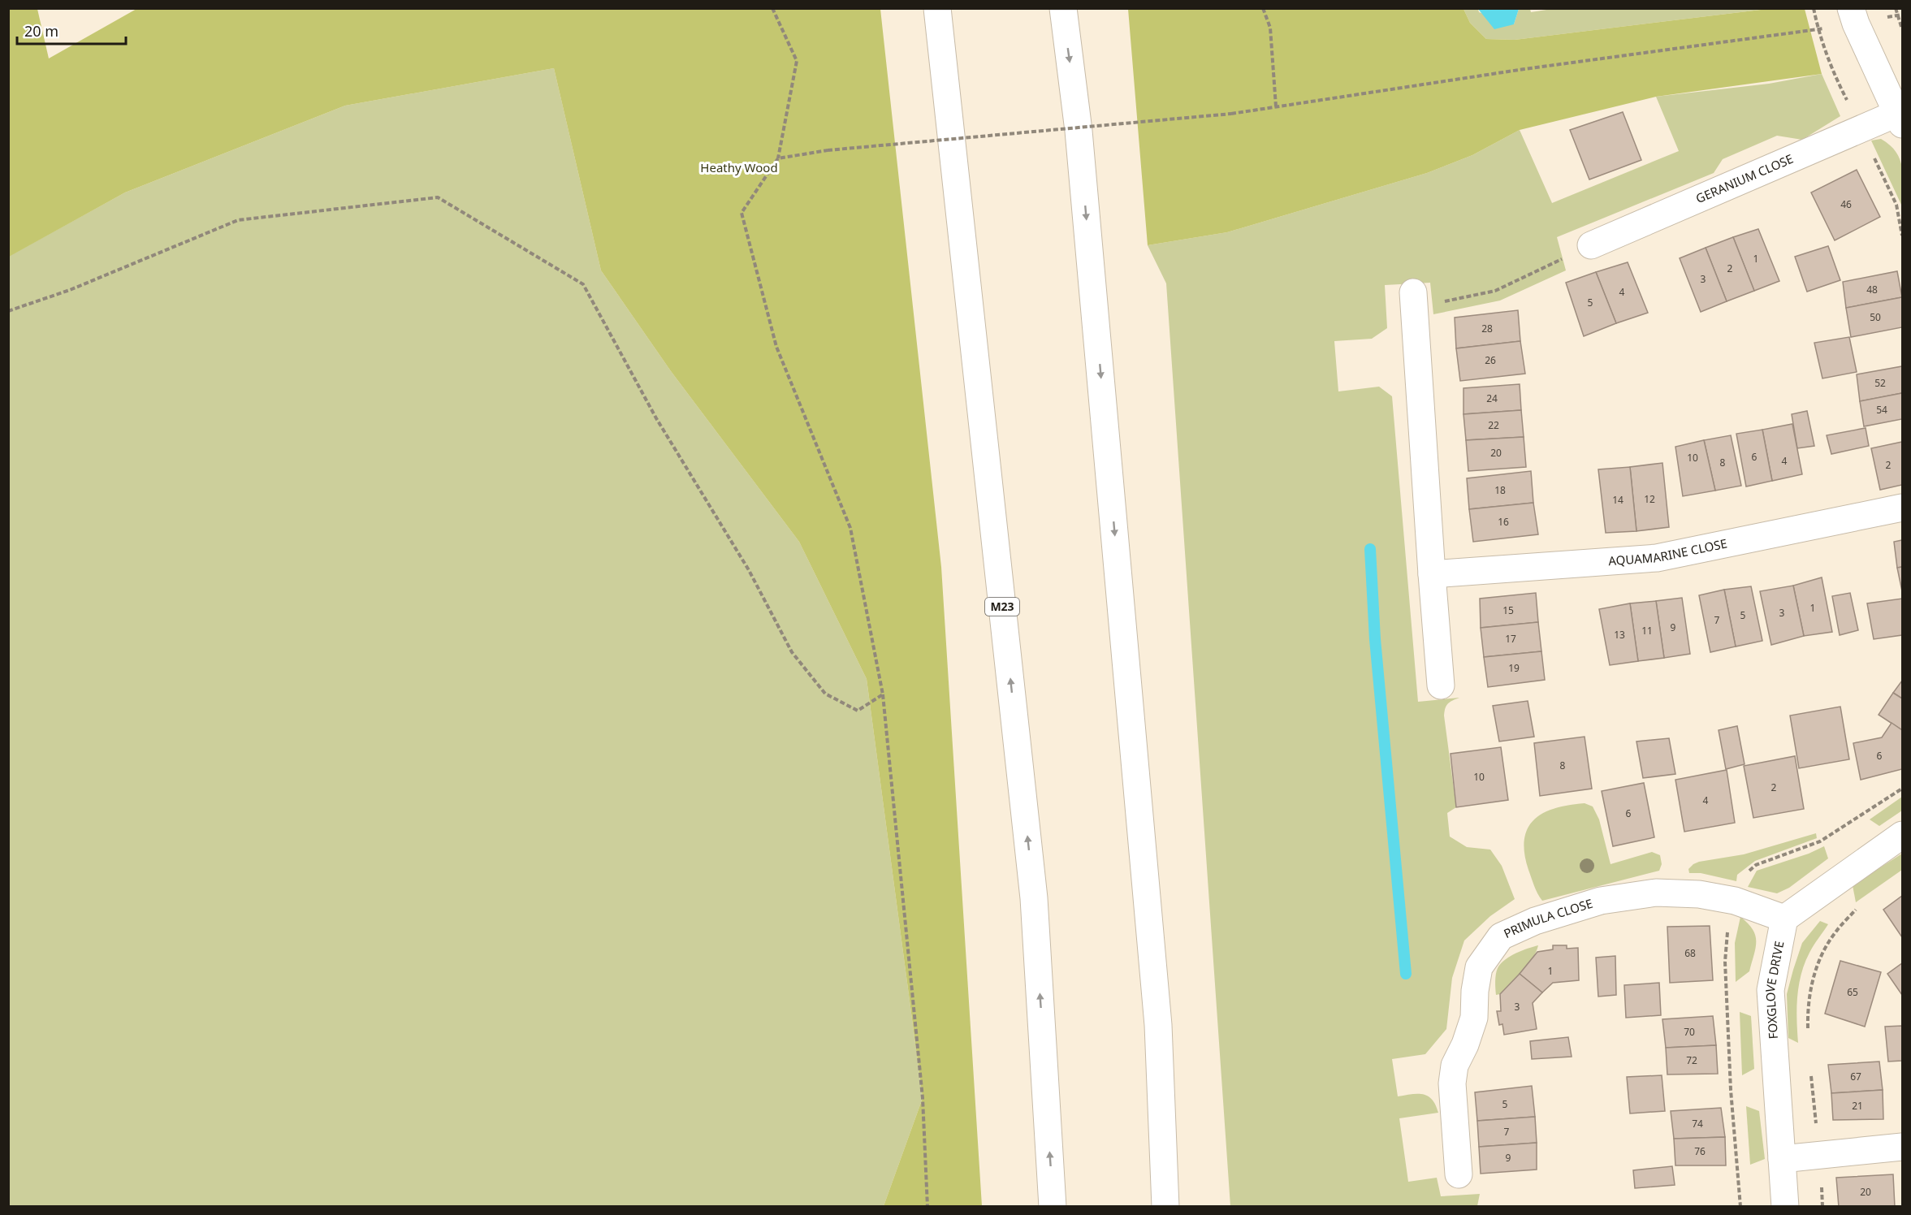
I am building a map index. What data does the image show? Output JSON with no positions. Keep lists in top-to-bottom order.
{
  "streets": {
    "main road": [
      "GERANIUM CLOSE",
      "AQUAMARINE CLOSE",
      "M23",
      "PRIMULA CLOSE",
      "FOXGLOVE DRIVE"
    ]
  },
  "crossings": [
    ["PRIMULA CLOSE", "FOXGLOVE DRIVE"]
  ],
  "parks": ["Heathy Wood"],
  "house_numbers": [
    "46",
    "1",
    "2",
    "3",
    "48",
    "4",
    "5",
    "50",
    "28",
    "26",
    "52",
    "24",
    "54",
    "22",
    "20",
    "6",
    "10",
    "4",
    "8",
    "2",
    "18",
    "12",
    "14",
    "16",
    "1",
    "15",
    "3",
    "5",
    "7",
    "9",
    "11",
    "13",
    "17",
    "19",
    "6",
    "8",
    "10",
    "2",
    "4",
    "6",
    "68",
    "1",
    "65",
    "3",
    "70",
    "72",
    "67",
    "5",
    "21",
    "74",
    "7",
    "76",
    "9",
    "20"
  ],
  "scale_bar": "20 m"
}
